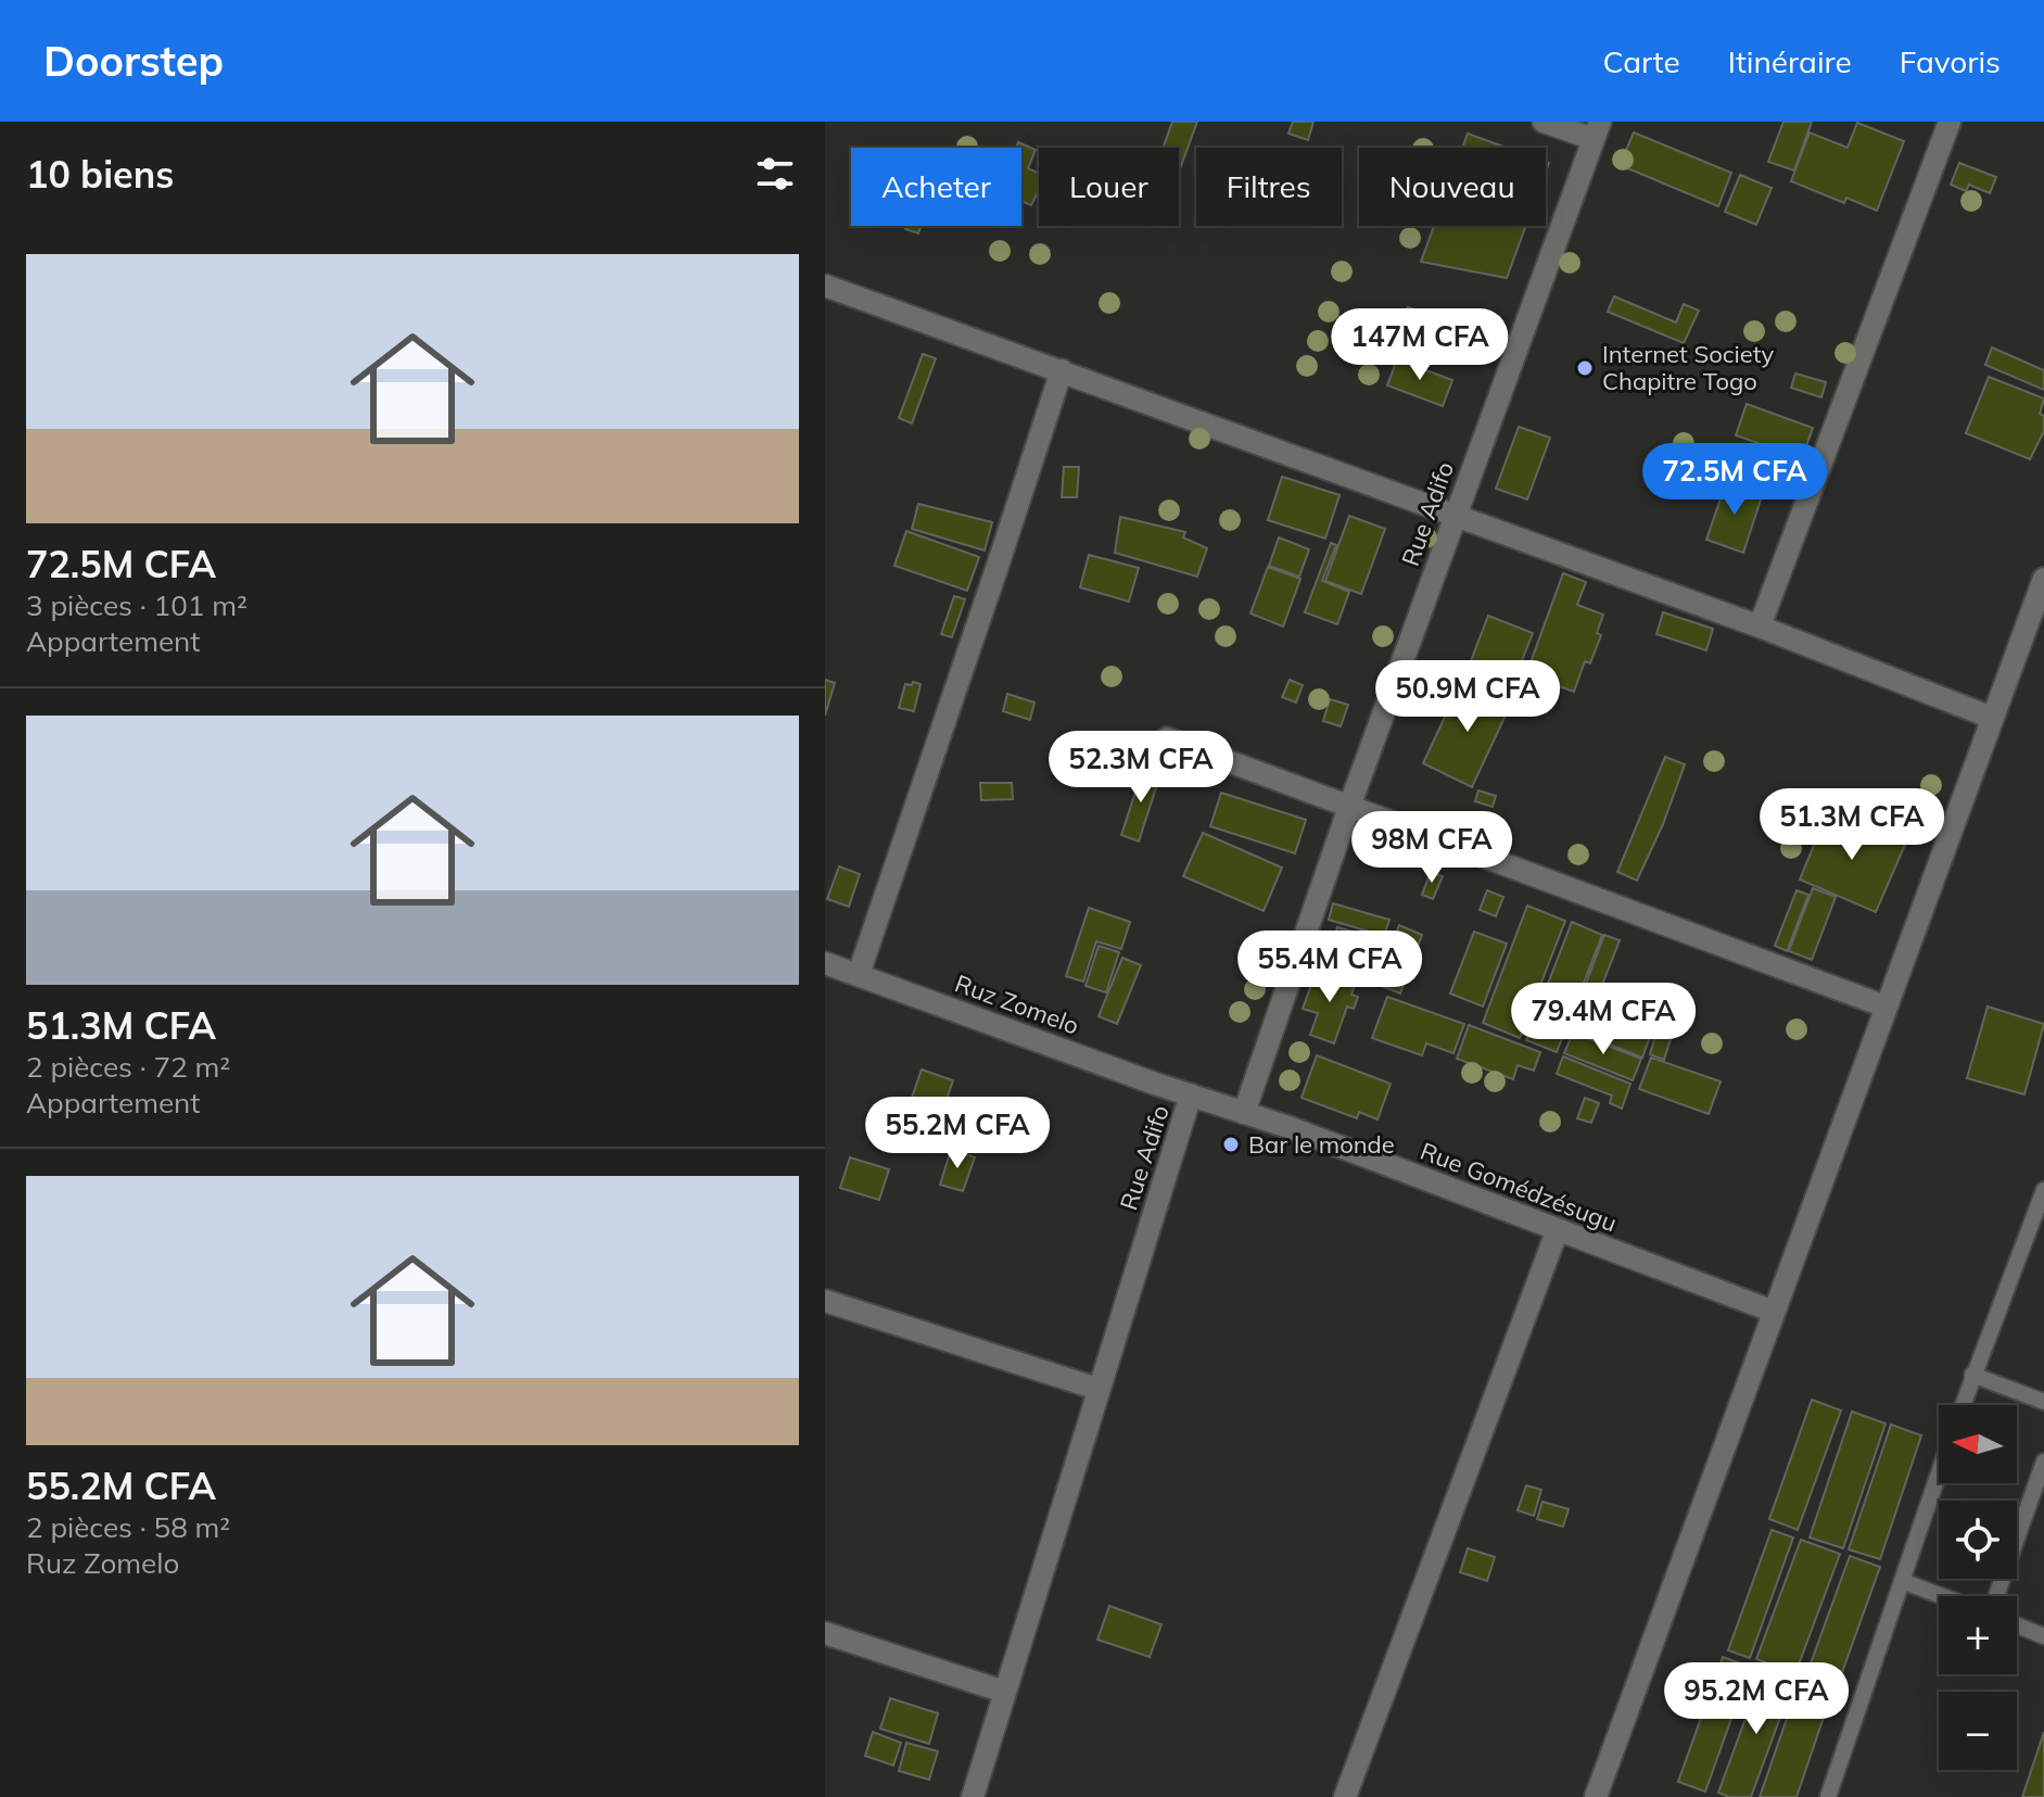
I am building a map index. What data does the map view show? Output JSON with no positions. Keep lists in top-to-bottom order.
{
  "streets": {
    "street": ["Rue Adifo", "Ruz Zomelo", "Rue Gomédzésugu"]
  },
  "crossings": [
    ["Rue Adifo", "Ruz Zomelo"],
    ["Rue Adifo", "Rue Gomédzésugu"]
  ],
  "places": ["Internet Society Chapitre Togo", "Bar le monde"],
  "north": "left",
  "page": {
    "header": "Doorstep",
    "nav": ["Carte", "Itinéraire", "Favoris"],
    "heading": "10 biens",
    "chip": [
      "Acheter",
      "Louer",
      "Filtres",
      "Nouveau"
    ],
    "list": [
      {
        "name": "72.5M CFA",
        "note": "3 pièces · 101 m² · Appartement"
      },
      {
        "name": "51.3M CFA",
        "note": "2 pièces · 72 m² · Appartement"
      },
      {
        "name": "55.2M CFA",
        "note": "2 pièces · 58 m² · Ruz Zomelo"
      }
    ],
    "price": [
      "147M CFA",
      "72.5M CFA",
      "50.9M CFA",
      "52.3M CFA",
      "51.3M CFA",
      "98M CFA",
      "55.4M CFA",
      "79.4M CFA",
      "55.2M CFA",
      "95.2M CFA"
    ],
    "map_buttons": ["+", "−"]
  }
}
